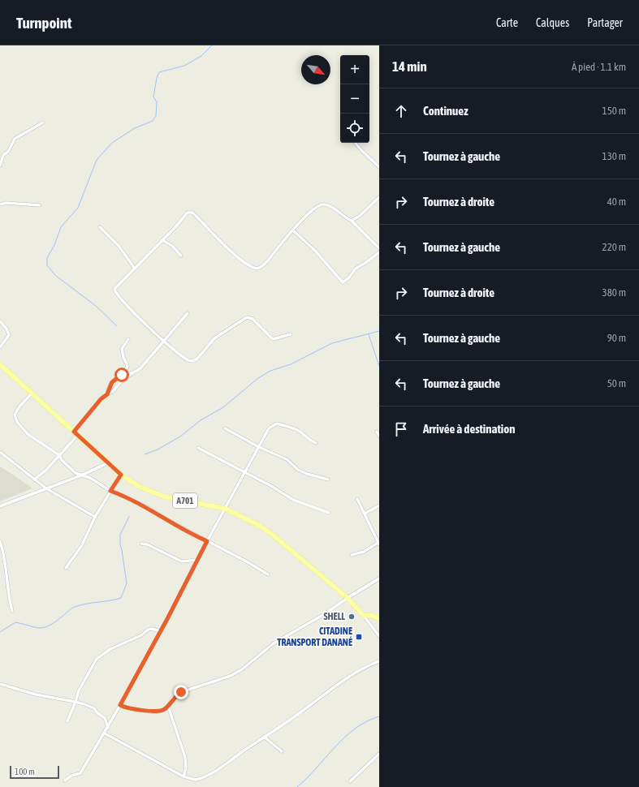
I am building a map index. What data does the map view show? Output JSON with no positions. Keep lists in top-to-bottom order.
{
  "streets": {
    "main road": ["A701"]
  },
  "places": {
    "other": ["SHELL"],
    "transit": ["CITADINE TRANSPORT DANANÉ"]
  },
  "scale_bar": "100 m",
  "north": "bottom right",
  "page": {
    "header": "Turnpoint",
    "nav": ["Carte", "Calques", "Partager"],
    "heading": ["14 min", "À pied · 1.1 km"],
    "map_buttons": ["+", "−"],
    "list": [
      ["Continuez", "150 m"],
      ["Tournez à gauche", "130 m"],
      ["Tournez à droite", "40 m"],
      ["Tournez à gauche", "220 m"],
      ["Tournez à droite", "380 m"],
      ["Tournez à gauche", "90 m"],
      ["Tournez à gauche", "50 m"],
      "Arrivée à destination"
    ],
    "scale": "100 m"
  }
}
